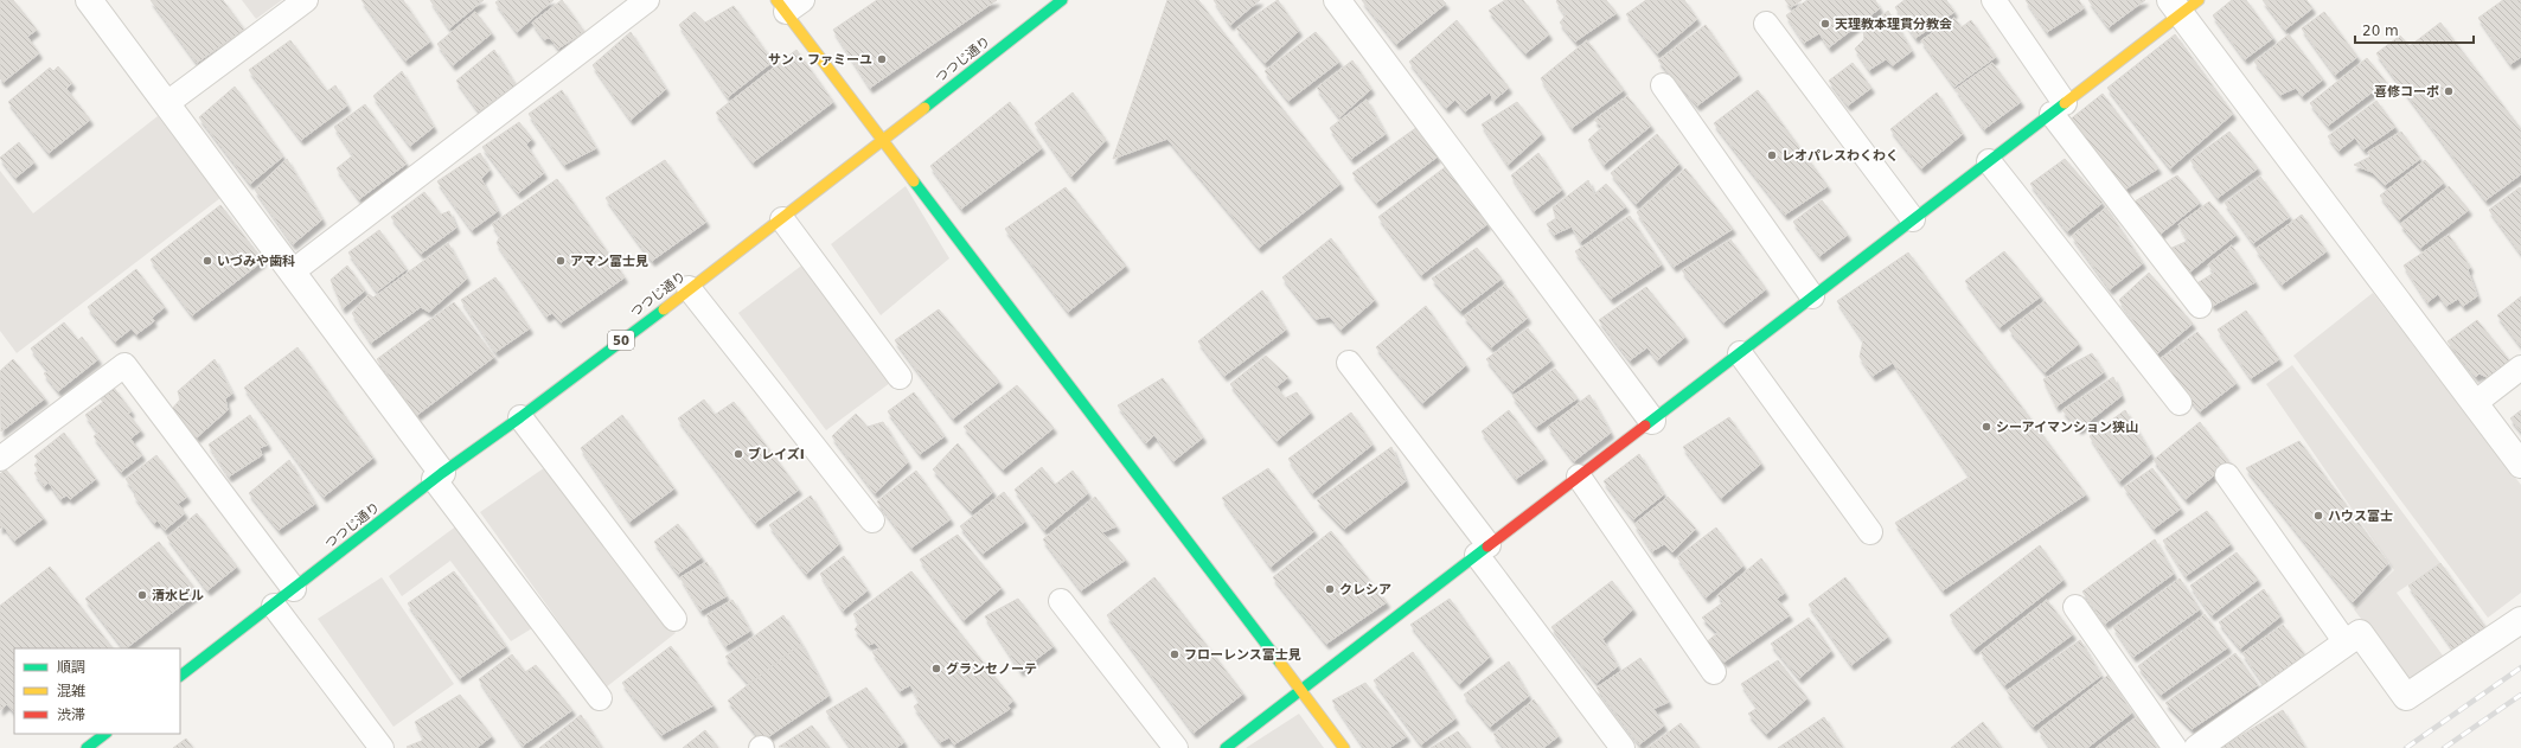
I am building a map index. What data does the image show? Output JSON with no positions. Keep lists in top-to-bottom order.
{
  "streets": {
    "street": ["つつじ通り", "50"]
  },
  "places": [
    "天理教本理貫分教会",
    "サン・ファミーユ",
    "喜修コーポ",
    "レオパレスわくわく",
    "いづみや歯科",
    "アマン富士見",
    "シーアイマンション狭山",
    "ブレイズⅠ",
    "ハウス富士",
    "クレシア",
    "清水ビル",
    "フローレンス富士見",
    "グランセノーテ"
  ],
  "legend": ["順調", "混雑", "渋滞"],
  "scale_bar": "20 m"
}
